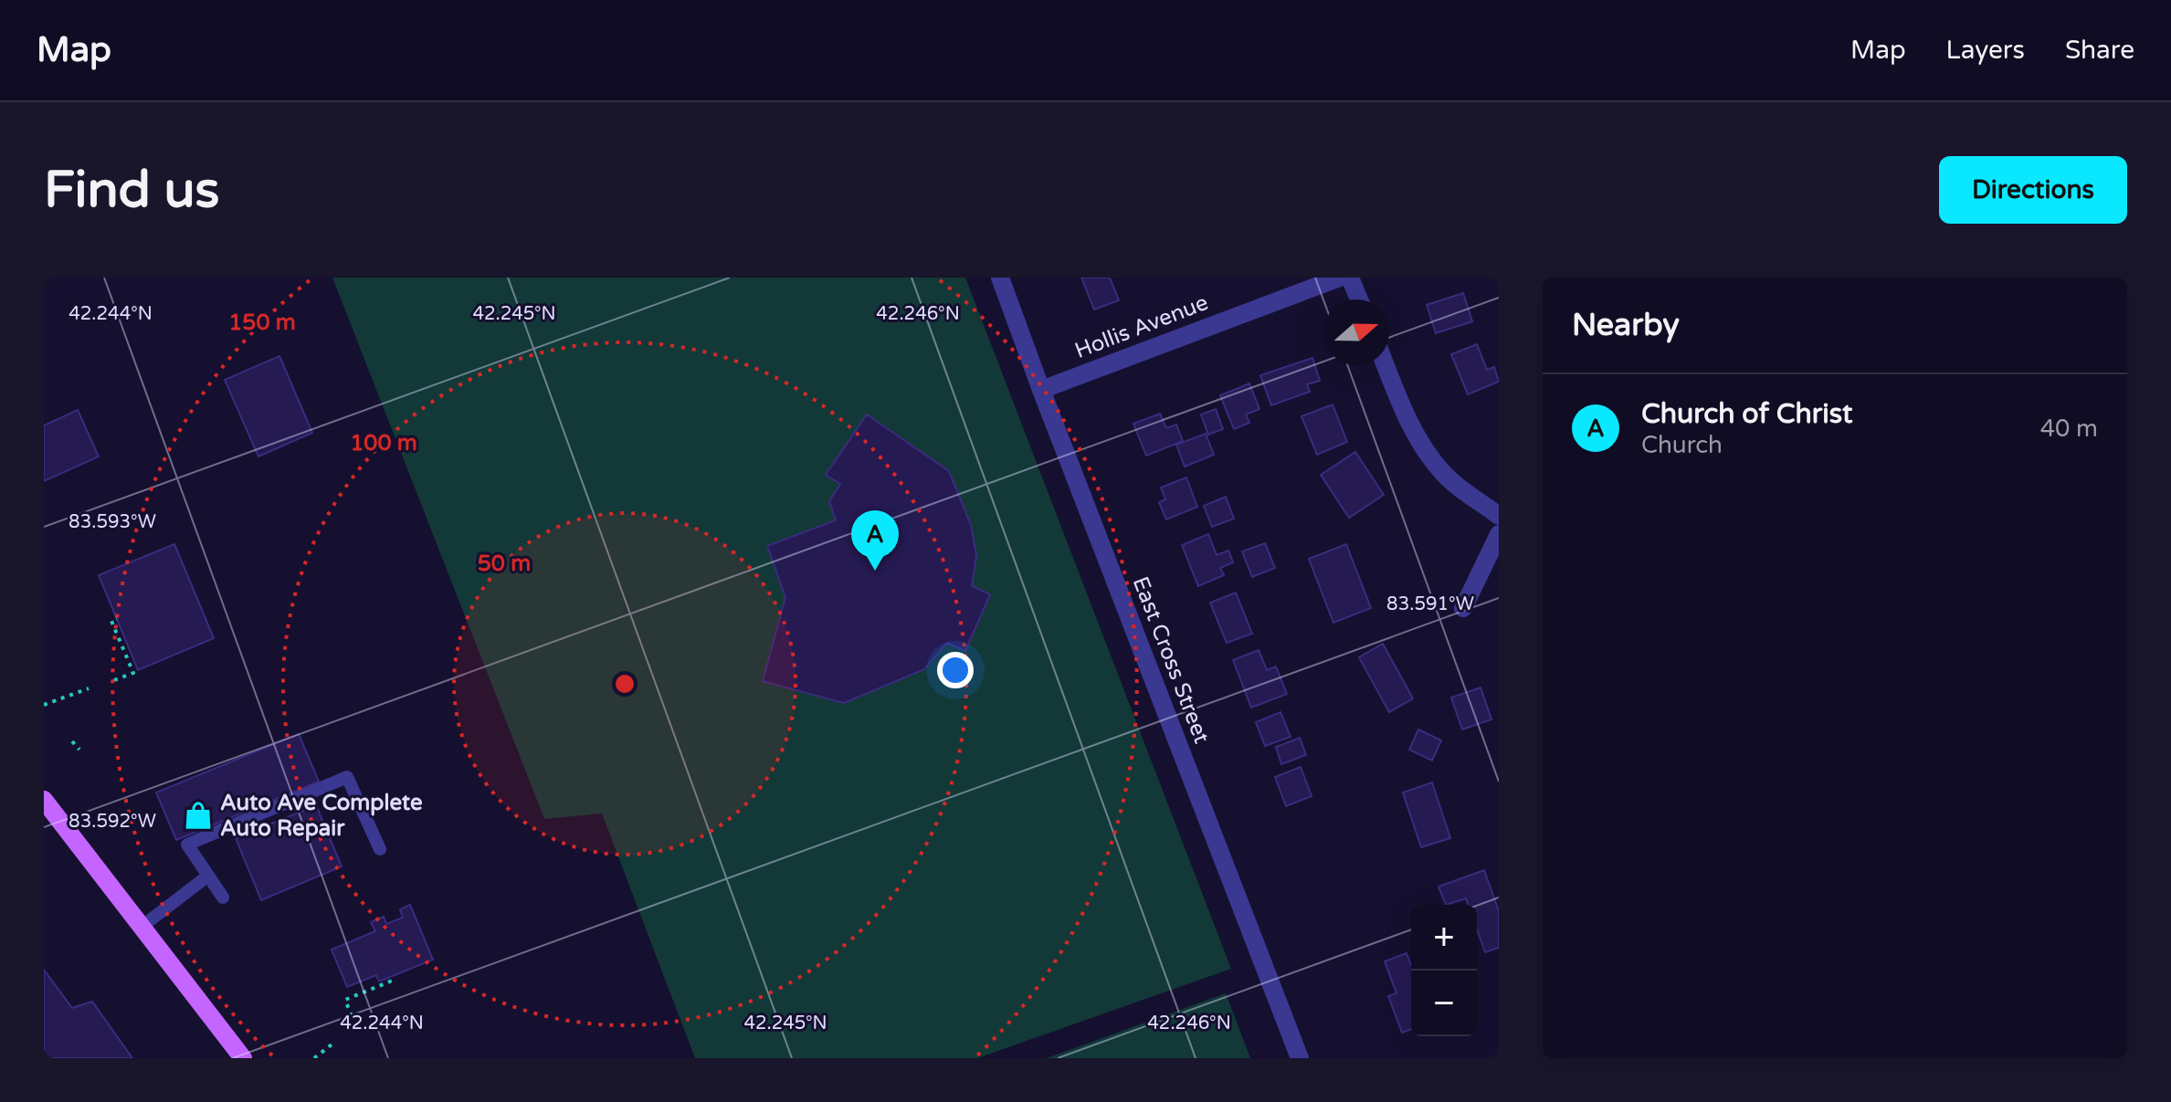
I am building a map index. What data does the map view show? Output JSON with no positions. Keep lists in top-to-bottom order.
{
  "streets": {
    "street": ["Hollis Avenue", "East Cross Street"]
  },
  "crossings": [
    ["Hollis Avenue", "East Cross Street"]
  ],
  "places": {
    "shop": ["Auto Ave Complete Auto Repair"]
  },
  "north": "right",
  "page": {
    "header": "Map",
    "nav": ["Map", "Layers", "Share"],
    "buttons": "Directions",
    "title": "Find us",
    "heading": "Nearby",
    "list": [
      {
        "mark": "A",
        "name": "Church of Christ",
        "note": "Church",
        "value": "40 m"
      }
    ],
    "pins": "A",
    "map_buttons": ["+", "−"]
  },
  "coordinates": [
    "42.244°N",
    "42.245°N",
    "42.246°N",
    "83.593°W",
    "83.591°W",
    "83.592°W"
  ],
  "rings": ["150 m", "100 m", "50 m"]
}
